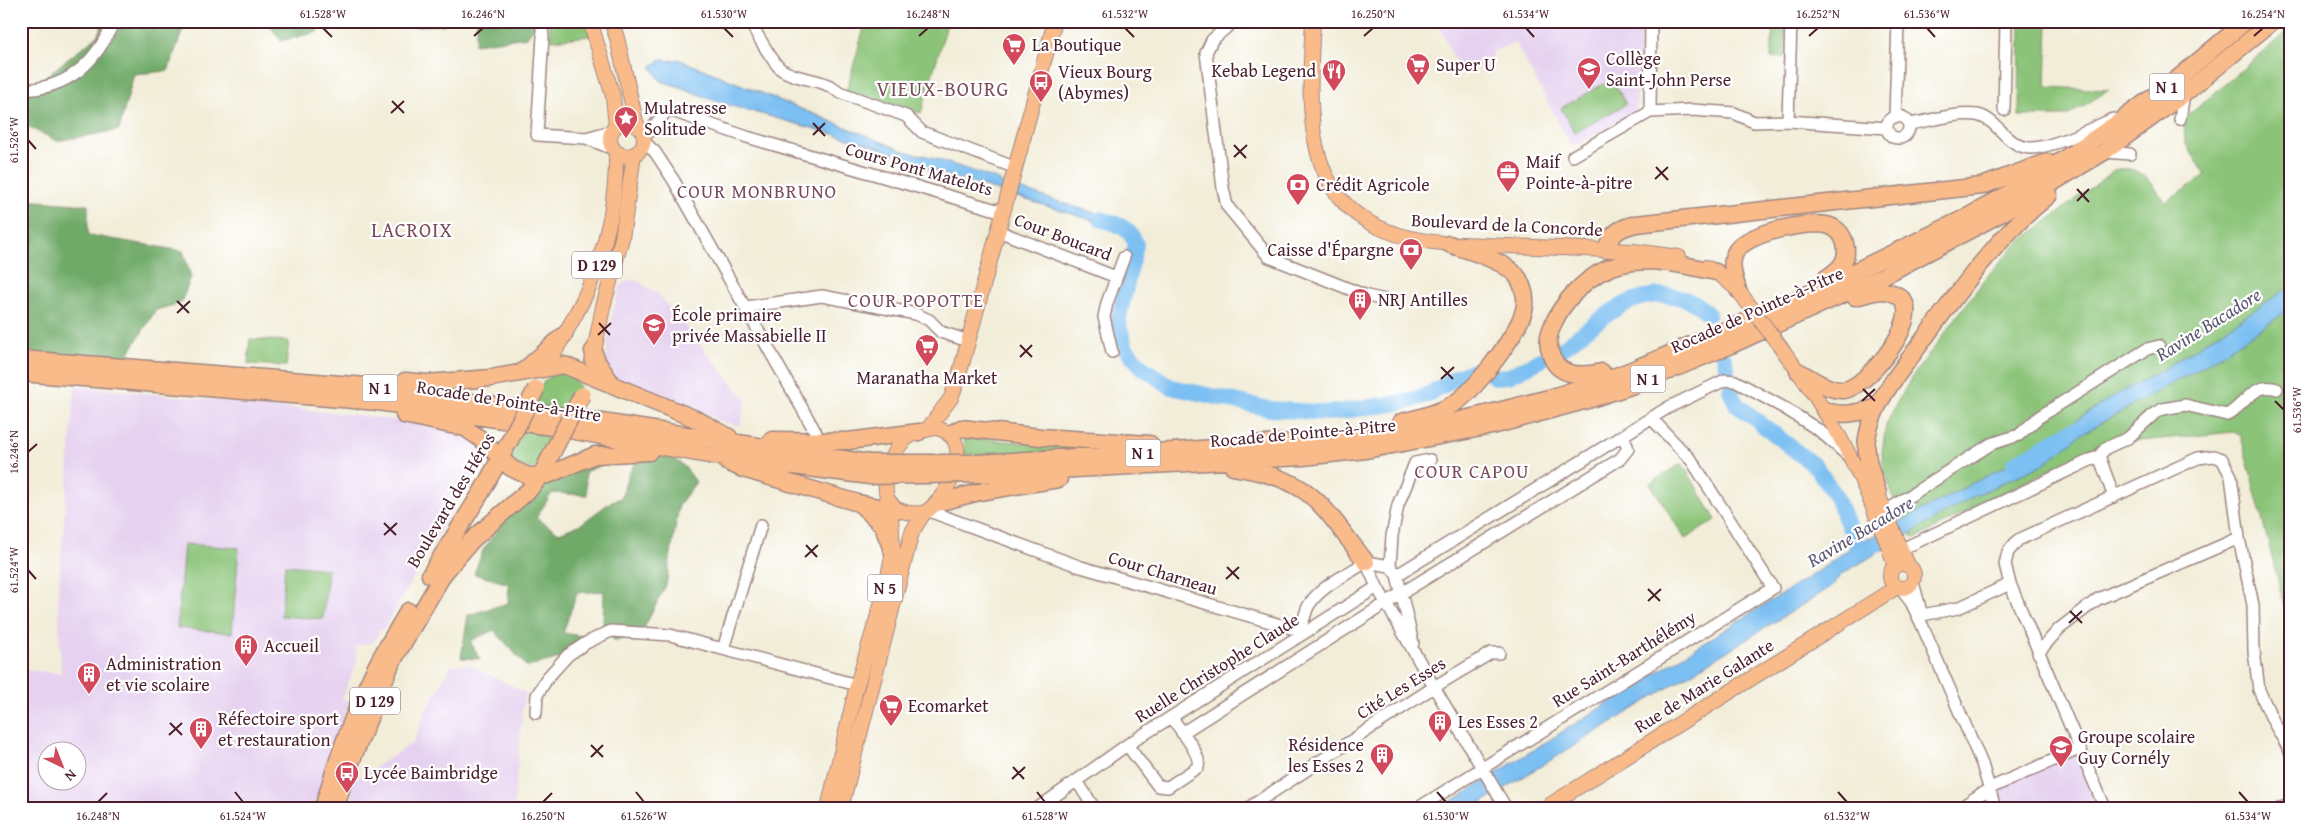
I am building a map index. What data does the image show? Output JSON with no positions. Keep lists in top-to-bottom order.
{
  "streets": {
    "highway": [
      "N 1",
      "D 129",
      "Rocade de Pointe-à-Pitre",
      "Boulevard des Héros"
    ],
    "main road": ["Boulevard de la Concorde", "N 5", "Rue de Marie Galante"],
    "street": [
      "Cours Pont Matelots",
      "Cour Boucard",
      "Cour Charneau",
      "Rue Saint-Barthélémy",
      "Ruelle Christophe Claude",
      "Cité Les Esses"
    ]
  },
  "crossings": [
    ["N 1", "Rocade de Pointe-à-Pitre"],
    ["Cours Pont Matelots", "D 129"],
    ["Cours Pont Matelots", "Boulevard des Héros"],
    ["D 129", "Boulevard des Héros"],
    ["Cour Charneau", "N 5"]
  ],
  "districts": [
    "VIEUX-BOURG",
    "COUR MONBRUNO",
    "LACROIX",
    "COUR POPOTTE",
    "COUR CAPOU"
  ],
  "water": ["Ravine Bacadore"],
  "places": {
    "supermarket": [
      "La Boutique",
      "Super U",
      "Maranatha Market",
      "Ecomarket"
    ],
    "school or university": ["Collège Saint-John Perse", "École primaire privée Massabielle II", "Groupe scolaire Guy Cornély"],
    "restaurant": ["Kebab Legend"],
    "bus stop": ["Vieux Bourg (Abymes)", "Lycée Baimbridge"],
    "place": ["Mulatresse Solitude"],
    "office": ["Maif Pointe-à-pitre"],
    "bank": ["Crédit Agricole", "Caisse d'Épargne"],
    "building": [
      "NRJ Antilles",
      "Accueil",
      "Administration et vie scolaire",
      "Les Esses 2",
      "Réfectoire sport et restauration",
      "Résidence les Esses 2"
    ]
  },
  "north": "bottom right",
  "coordinates": [
    "61.528°W",
    "16.246°N",
    "61.530°W",
    "16.248°N",
    "61.532°W",
    "16.250°N",
    "61.534°W",
    "16.252°N",
    "61.536°W",
    "16.254°N",
    "61.526°W",
    "61.524°W"
  ]
}
